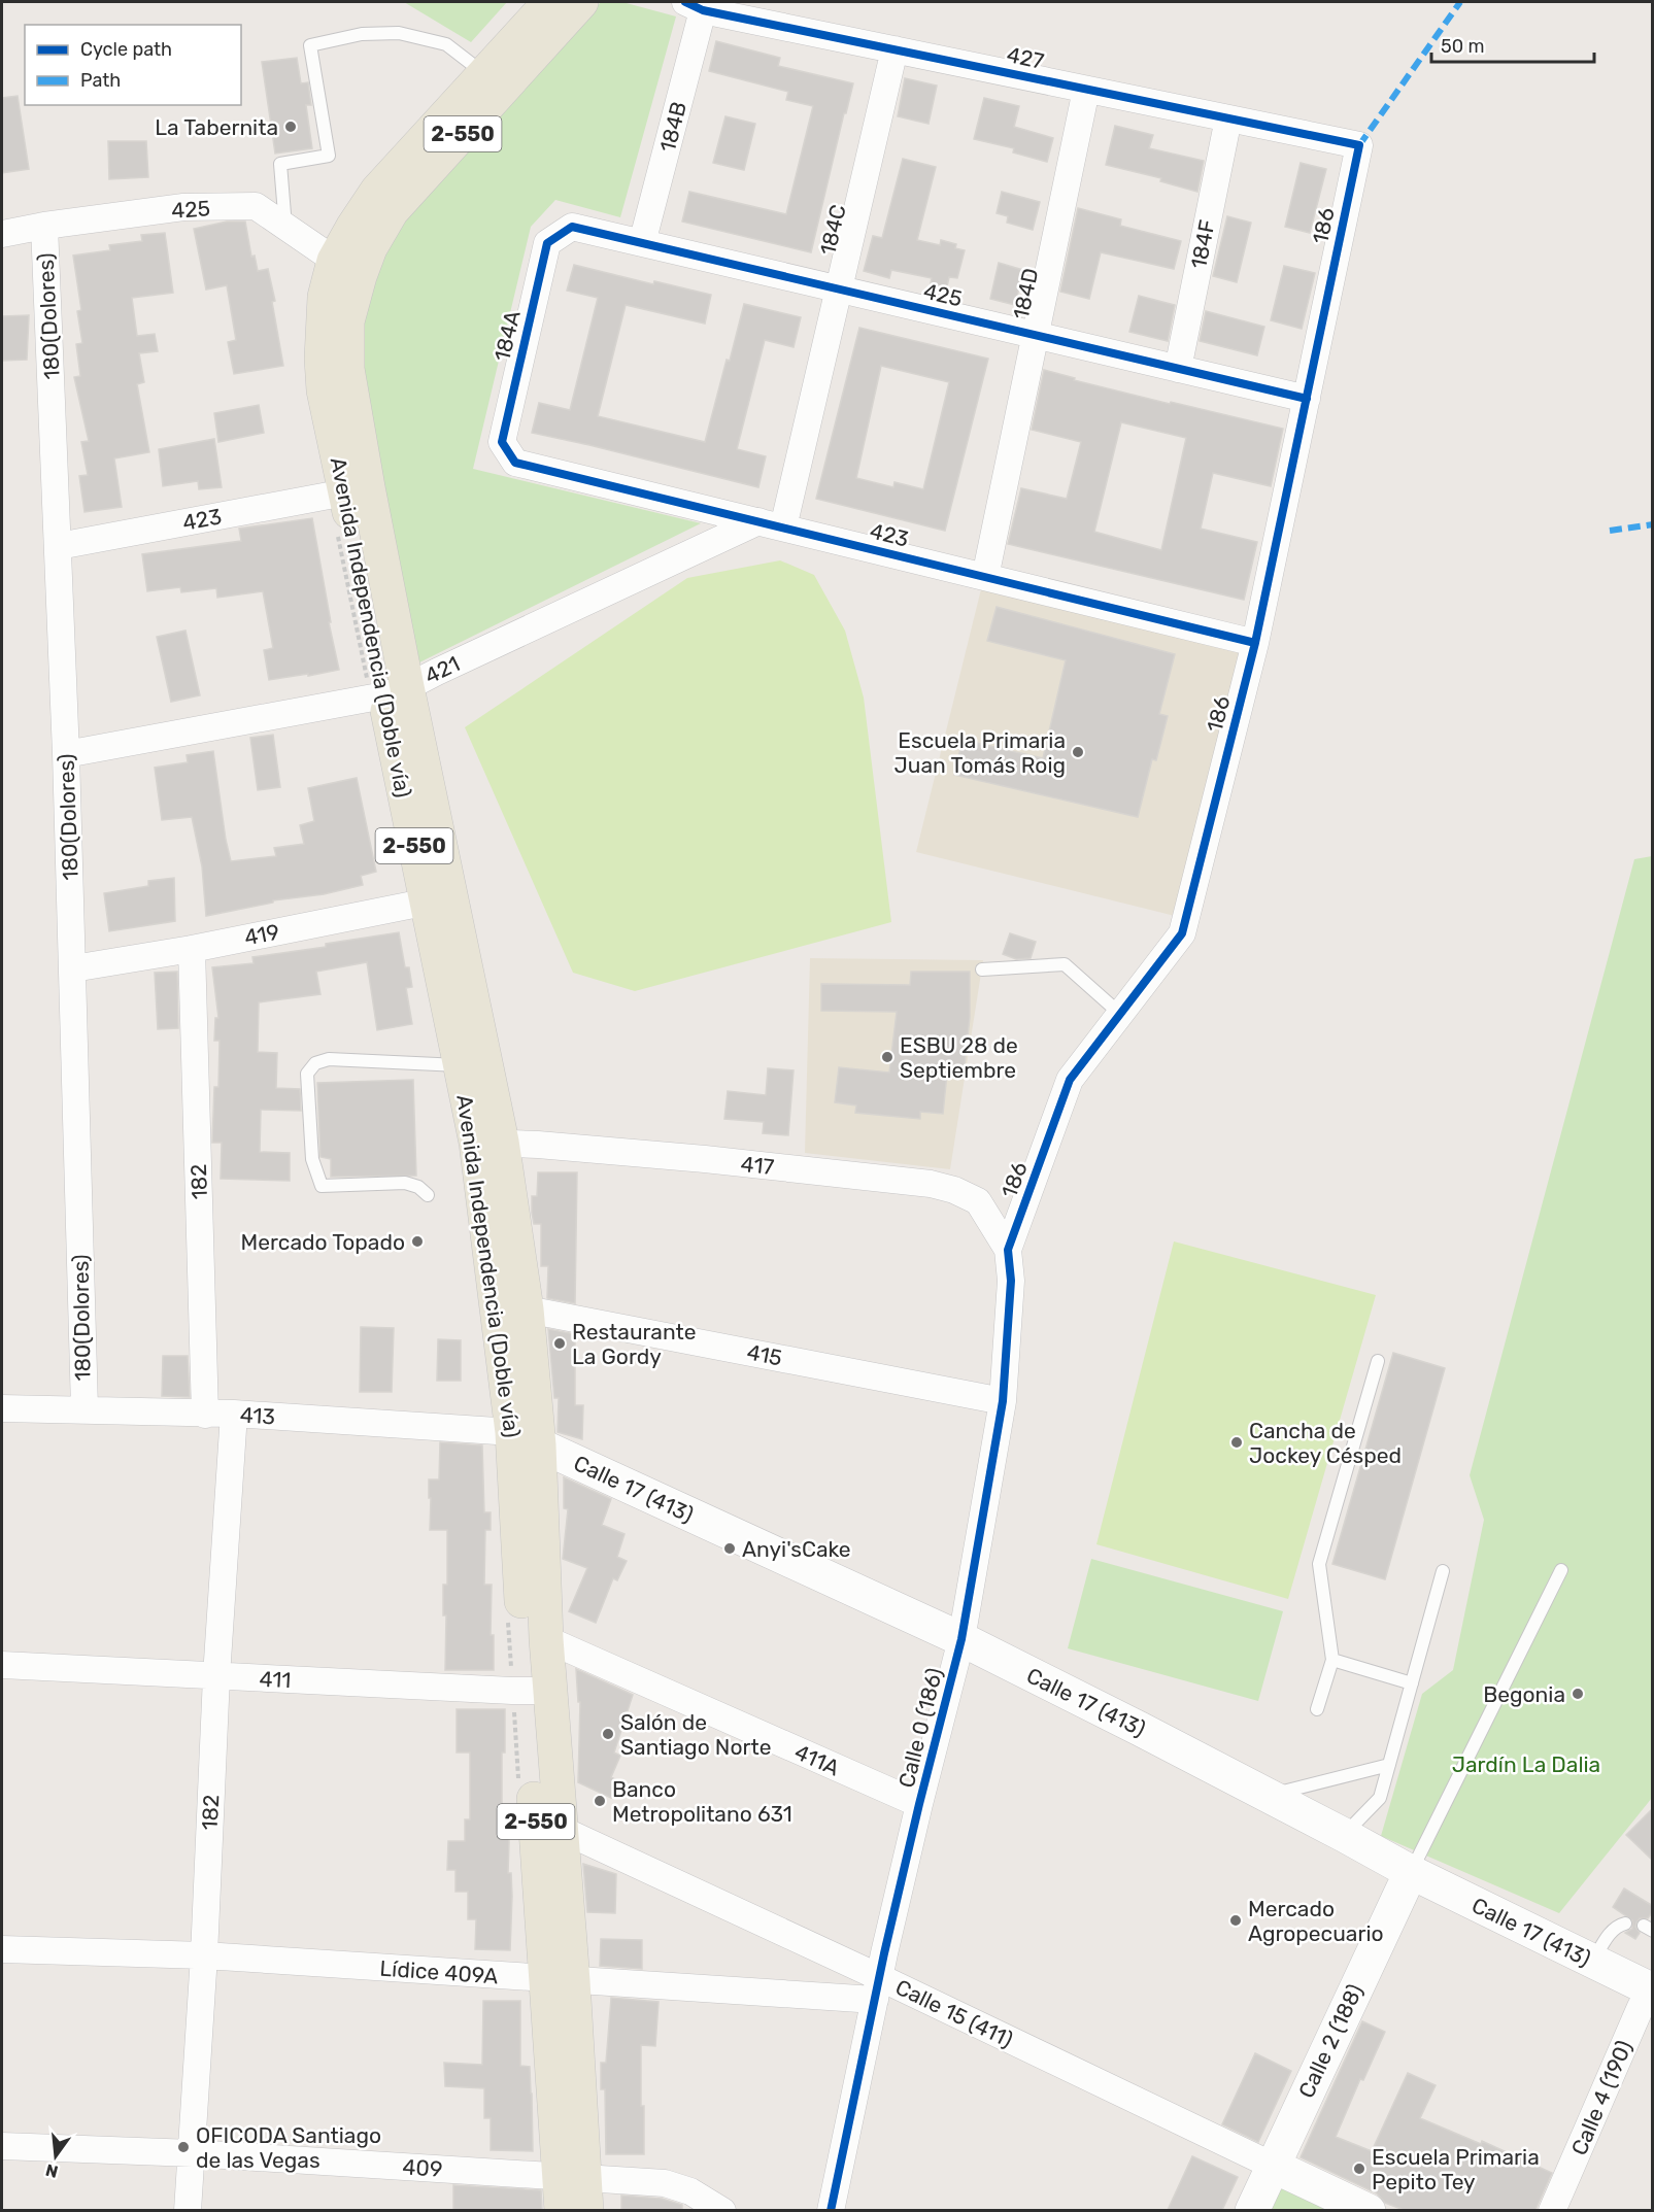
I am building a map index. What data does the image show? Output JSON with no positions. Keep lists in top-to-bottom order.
{
  "streets": {
    "main road": [
      "2-550",
      "Avenida Independencia (Doble vía)",
      "Calle 17 (413)",
      "Calle 15 (411)",
      "Calle 2 (188)"
    ],
    "street": [
      "427",
      "184B",
      "425",
      "186",
      "184C",
      "184F",
      "184D",
      "180(Dolores)",
      "184A",
      "423",
      "421",
      "419",
      "417",
      "182",
      "415",
      "413",
      "411",
      "Calle 0 (186)",
      "411A",
      "Lídice 409A",
      "Calle 4 (190)",
      "409"
    ]
  },
  "crossings": [
    ["427", "184B"],
    ["427", "186"],
    ["427", "184C"],
    ["427", "184F"],
    ["427", "184D"],
    ["184B", "425"],
    ["2-550", "425"],
    ["2-550", "Avenida Independencia (Doble vía)"],
    ["425", "186"],
    ["425", "184C"],
    ["425", "184F"],
    ["425", "184D"],
    ["425", "180(Dolores)"],
    ["425", "184A"],
    ["425", "Avenida Independencia (Doble vía)"],
    ["186", "423"],
    ["186", "417"],
    ["186", "Calle 0 (186)"],
    ["184C", "423"],
    ["184C", "421"],
    ["184D", "423"],
    ["180(Dolores)", "423"],
    ["180(Dolores)", "421"],
    ["180(Dolores)", "419"],
    ["180(Dolores)", "413"],
    ["184A", "423"],
    ["423", "Avenida Independencia (Doble vía)"],
    ["423", "421"],
    ["Avenida Independencia (Doble vía)", "421"],
    ["Avenida Independencia (Doble vía)", "419"],
    ["Avenida Independencia (Doble vía)", "417"],
    ["Avenida Independencia (Doble vía)", "415"],
    ["Avenida Independencia (Doble vía)", "413"],
    ["Avenida Independencia (Doble vía)", "Calle 17 (413)"],
    ["Avenida Independencia (Doble vía)", "411"],
    ["Avenida Independencia (Doble vía)", "411A"],
    ["Avenida Independencia (Doble vía)", "Lídice 409A"],
    ["Avenida Independencia (Doble vía)", "Calle 15 (411)"],
    ["Avenida Independencia (Doble vía)", "409"],
    ["419", "182"],
    ["417", "Calle 0 (186)"],
    ["182", "413"],
    ["182", "411"],
    ["182", "Lídice 409A"],
    ["182", "409"],
    ["415", "Calle 0 (186)"],
    ["413", "Calle 17 (413)"],
    ["Calle 17 (413)", "Calle 0 (186)"],
    ["Calle 17 (413)", "Calle 2 (188)"],
    ["Calle 17 (413)", "Calle 4 (190)"],
    ["Calle 0 (186)", "411A"],
    ["Calle 0 (186)", "Lídice 409A"],
    ["Calle 0 (186)", "Calle 15 (411)"],
    ["Lídice 409A", "Calle 15 (411)"],
    ["Calle 15 (411)", "Calle 2 (188)"]
  ],
  "parks": ["Jardín La Dalia"],
  "places": [
    "La Tabernita",
    "Escuela Primaria Juan Tomás Roig",
    "ESBU 28 de Septiembre",
    "Mercado Topado",
    "Restaurante La Gordy",
    "Cancha de Jockey Césped",
    "Anyi'sCake",
    "Begonia",
    "Salón de Santiago Norte",
    "Banco Metropolitano 631",
    "Mercado Agropecuario",
    "OFICODA Santiago de las Vegas",
    "Escuela Primaria Pepito Tey"
  ],
  "legend": ["Cycle path", "Path"],
  "scale_bar": "50 m",
  "north": "bottom"
}
